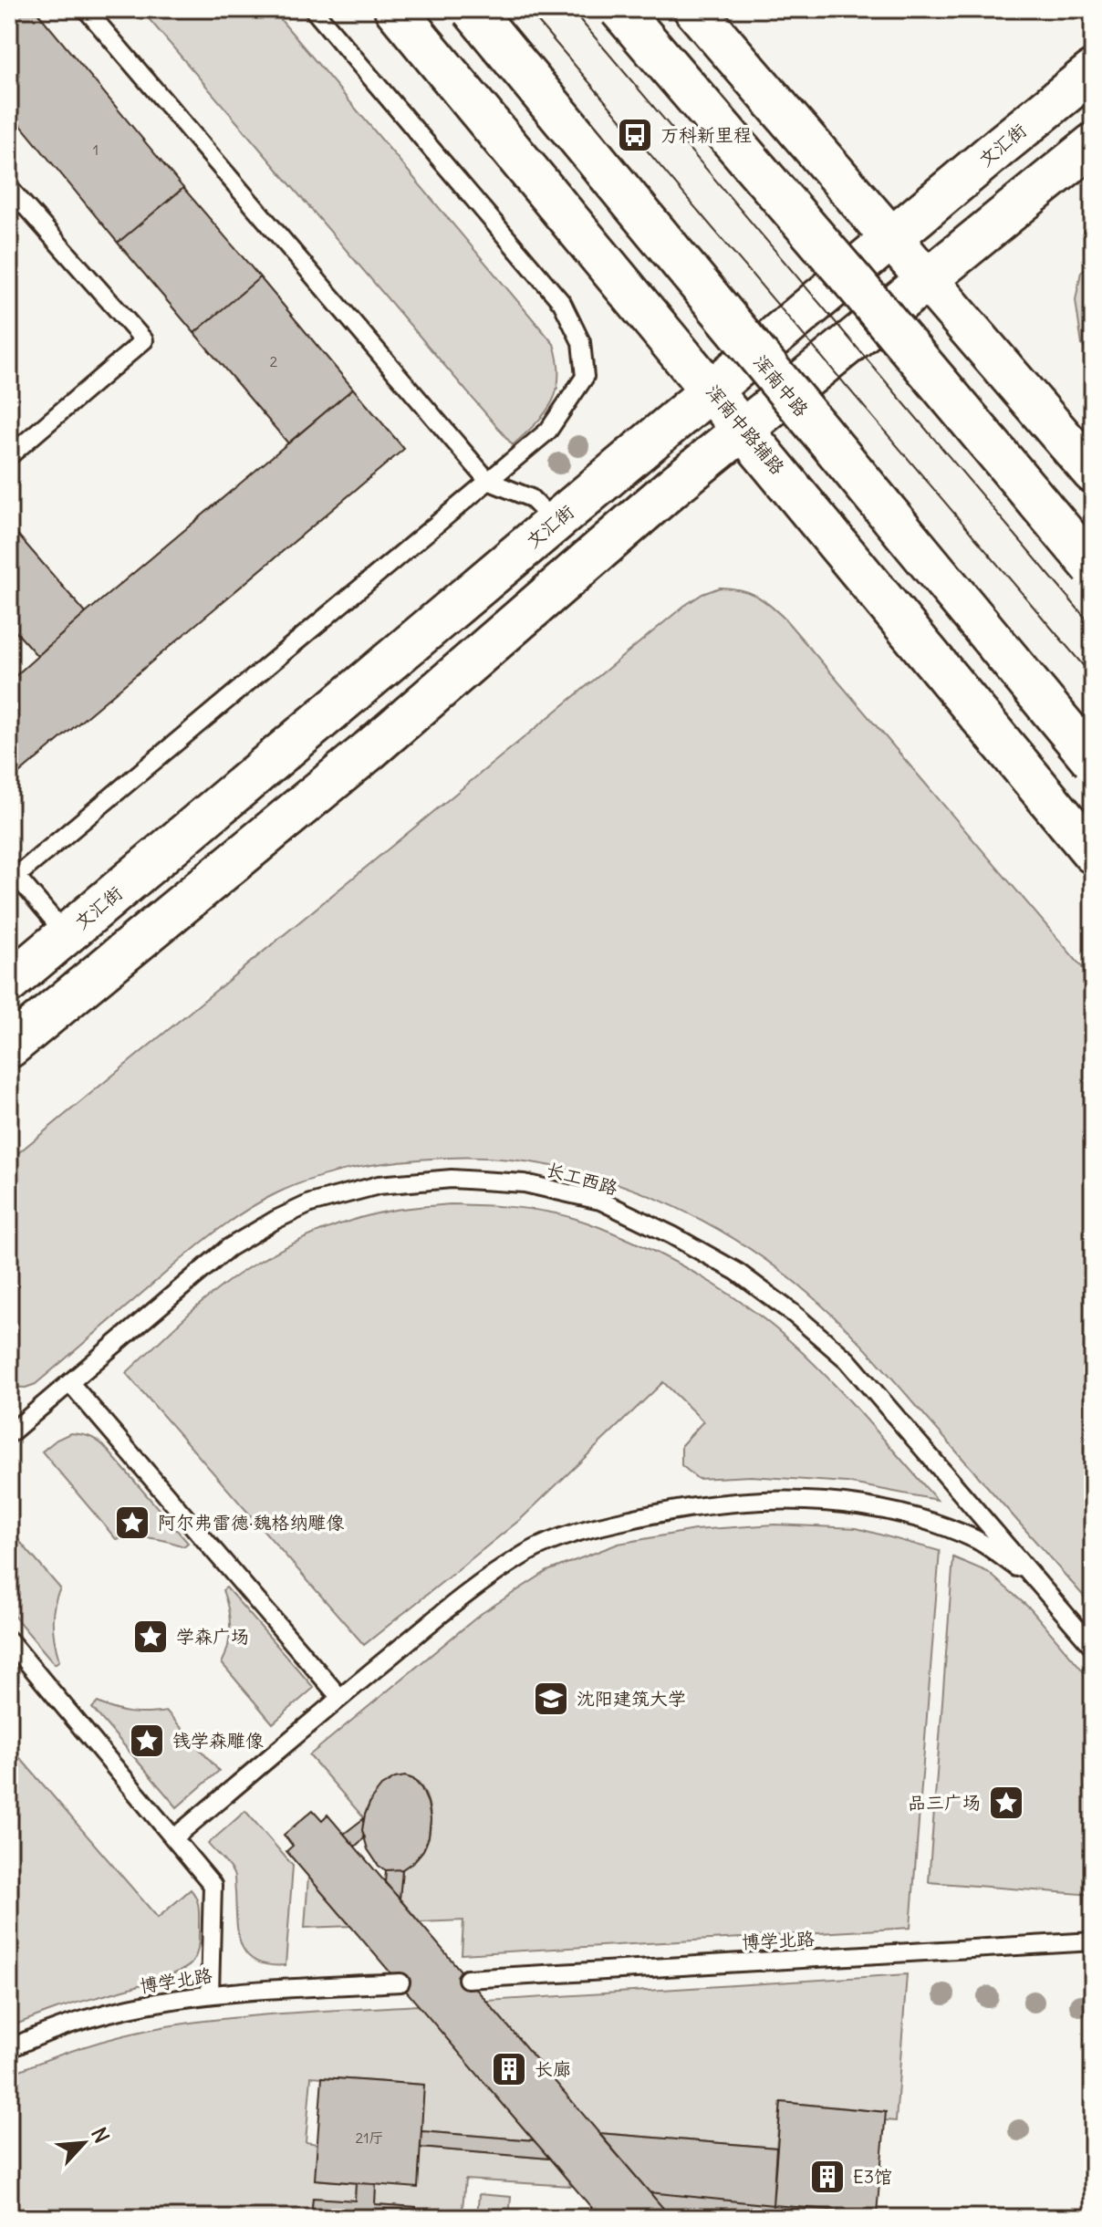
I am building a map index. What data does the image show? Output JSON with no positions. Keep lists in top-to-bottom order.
{
  "streets": {
    "main road": ["文汇街", "浑南中路", "浑南中路辅路"],
    "lane": ["长工西路", "博学北路"]
  },
  "crossings": [
    ["文汇街", "浑南中路辅路"]
  ],
  "places": {
    "bus stop": ["万科新里程"],
    "place": [
      "阿尔弗雷德·魏格纳雕像",
      "学森广场",
      "钱学森雕像",
      "品三广场"
    ],
    "school or university": ["沈阳建筑大学"],
    "building": ["长廊", "E3馆"]
  },
  "house_numbers": ["1", "2", "21厅"],
  "north": "top right"
}
